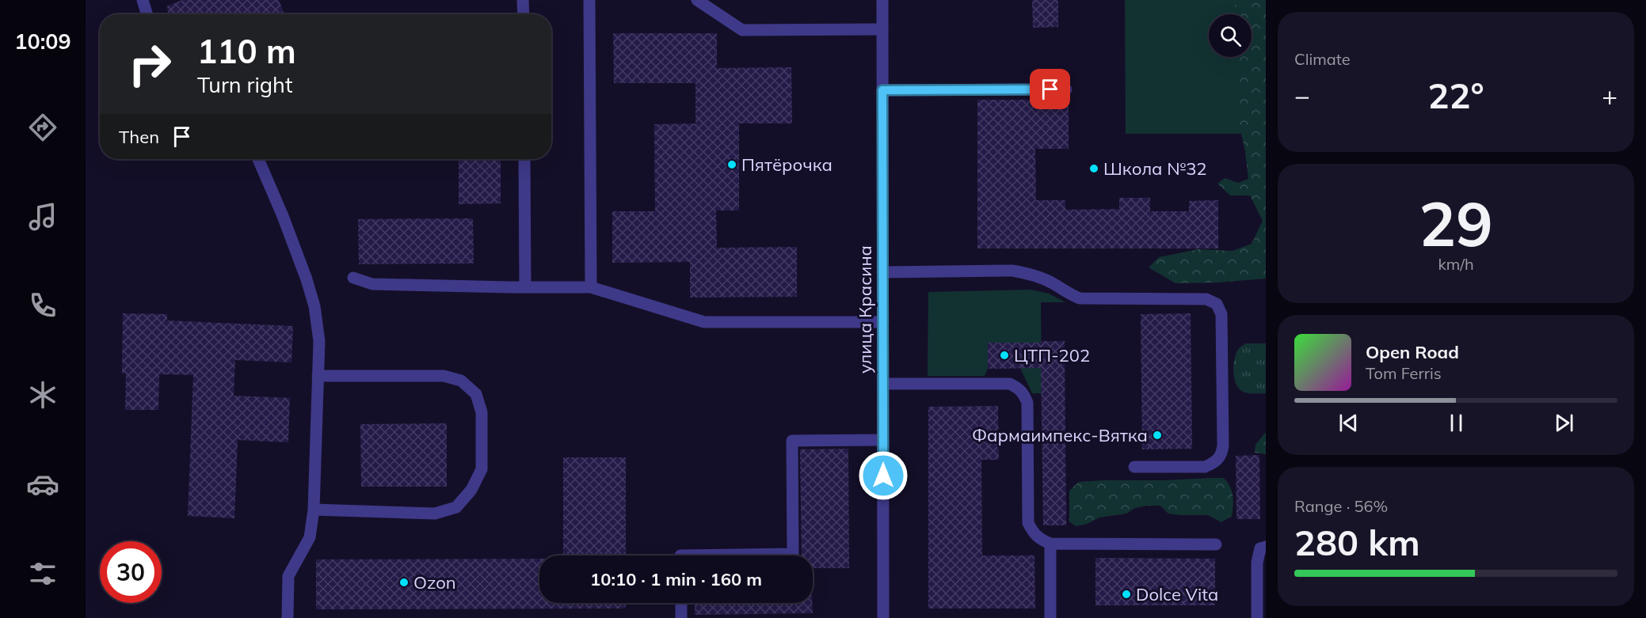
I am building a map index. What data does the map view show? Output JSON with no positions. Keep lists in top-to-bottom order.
{
  "streets": {
    "street": ["улица Красина"]
  },
  "places": [
    "Пятёрочка",
    "Школа №32",
    "ЦТП-202",
    "Фармаимпекс-Вятка",
    "Ozon",
    "Dolce Vita"
  ],
  "page": {
    "tabs": "10:09",
    "tile": [
      "Climate",
      ["29", "km/h"],
      ["Range · 56%", "280 km"]
    ],
    "turn": ["110 m", "Turn right"],
    "heat": ["−", "22°", "+"],
    "then": "Then",
    "song": ["Open Road", "Tom Ferris"],
    "limit": "30",
    "trip": "10:10 · 1 min · 160 m"
  }
}
